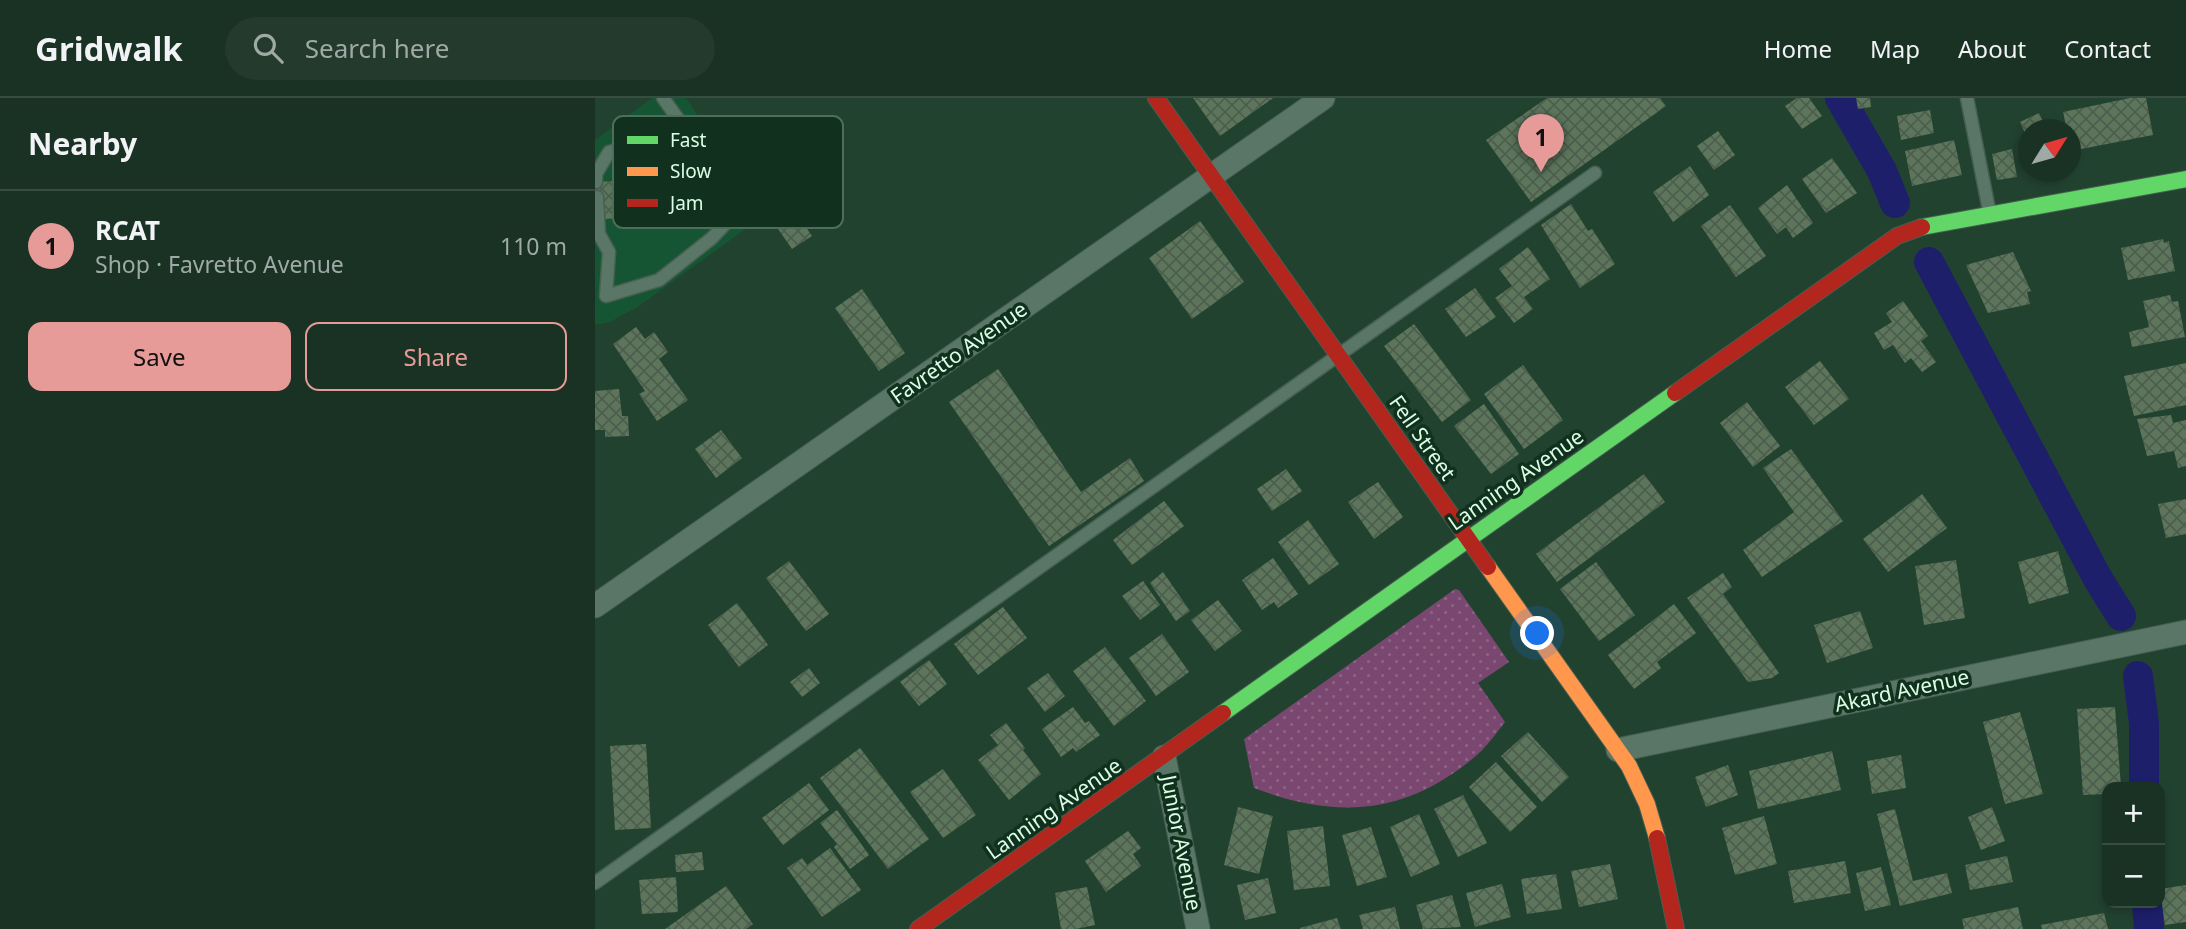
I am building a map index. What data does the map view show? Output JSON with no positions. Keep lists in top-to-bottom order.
{
  "streets": {
    "street": [
      "Favretto Avenue",
      "Fell Street",
      "Lanning Avenue",
      "Akard Avenue",
      "Junior Avenue"
    ]
  },
  "crossings": [
    ["Favretto Avenue", "Fell Street"],
    ["Fell Street", "Lanning Avenue"],
    ["Fell Street", "Akard Avenue"],
    ["Lanning Avenue", "Junior Avenue"]
  ],
  "legend": ["Fast", "Slow", "Jam"],
  "north": "top right",
  "page": {
    "header": "Gridwalk",
    "search": "Search here",
    "nav": [
      "Home",
      "Map",
      "About",
      "Contact"
    ],
    "heading": "Nearby",
    "pins": "1",
    "list": [
      {
        "mark": "1",
        "name": "RCAT",
        "note": "Shop · Favretto Avenue",
        "value": "110 m"
      }
    ],
    "buttons": ["Save", "Share"],
    "map_buttons": ["+", "−"]
  }
}
